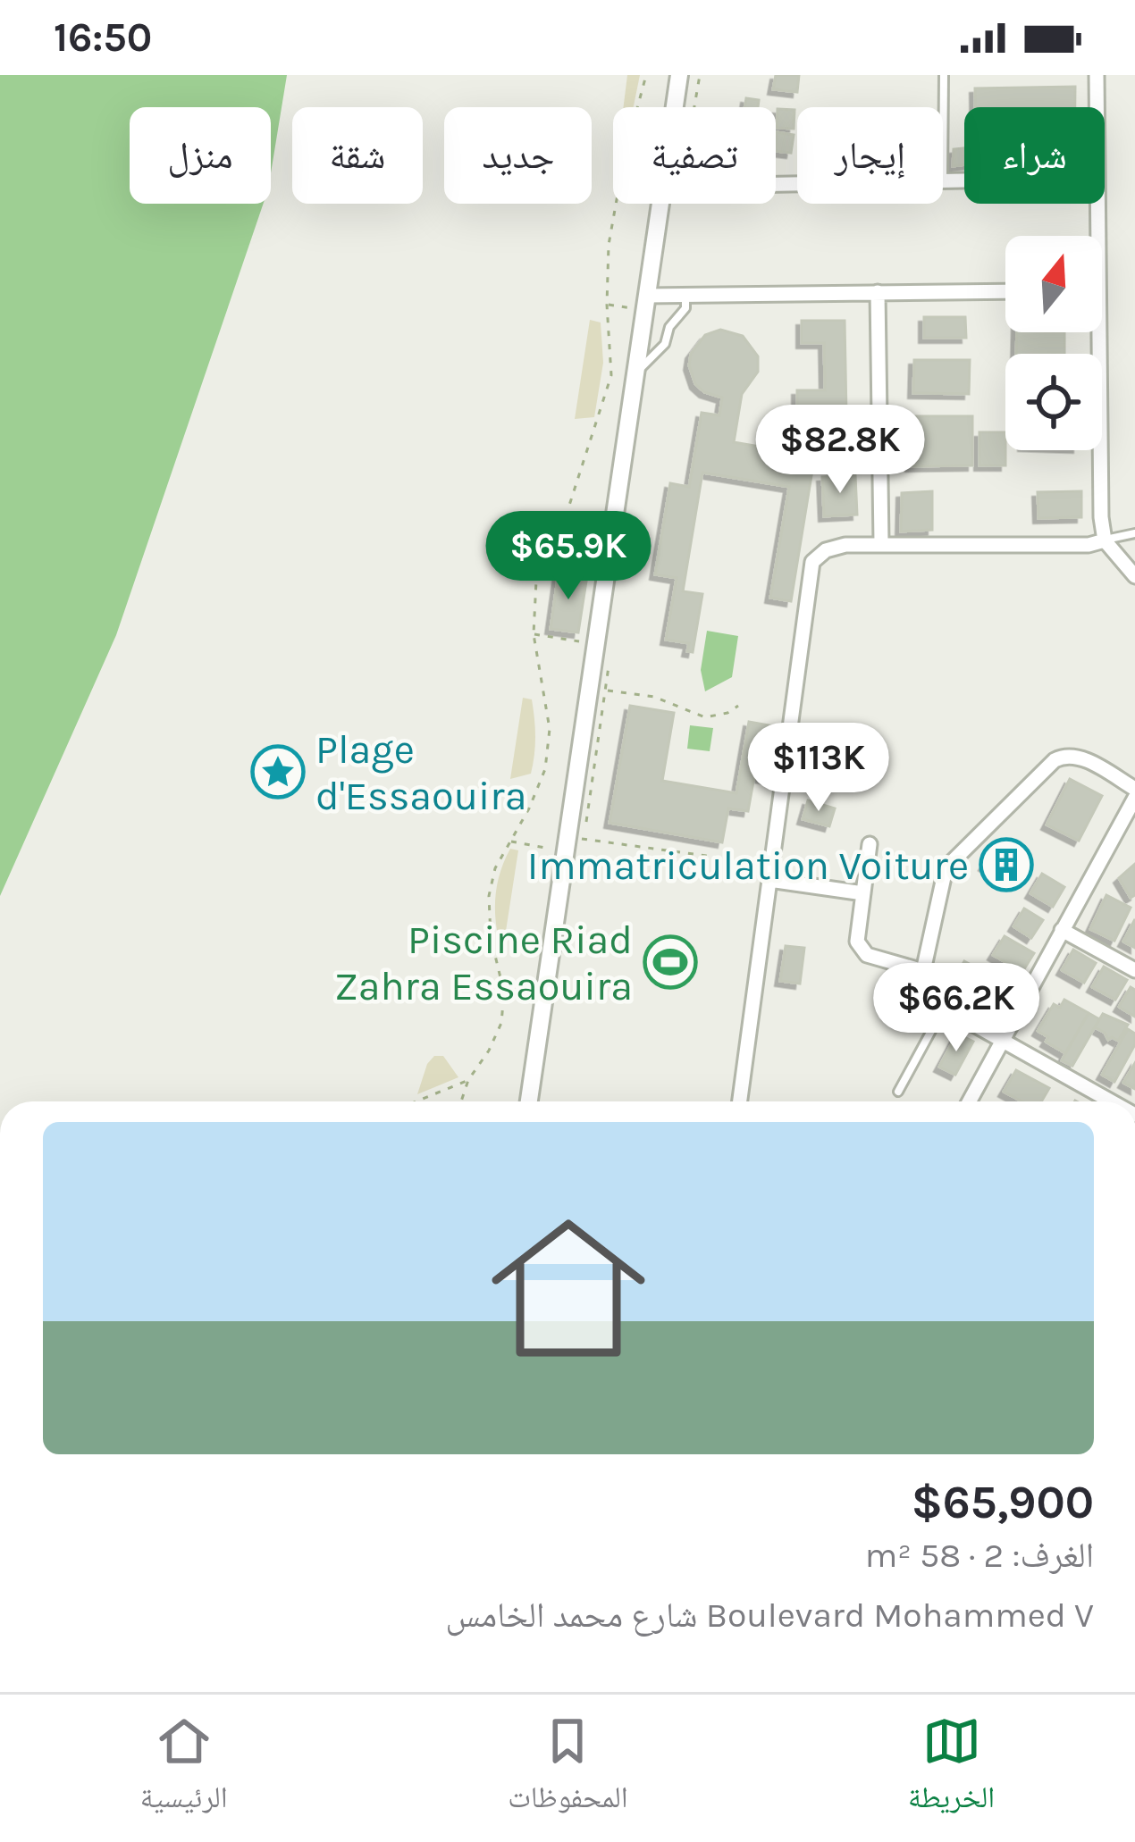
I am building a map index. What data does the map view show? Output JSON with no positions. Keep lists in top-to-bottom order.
{
  "places": {
    "place": ["Plage d'Essaouira"],
    "building": ["Immatriculation Voiture"],
    "sports": ["Piscine Riad Zahra Essaouira"]
  },
  "north": "top",
  "page": {
    "status": "16:50",
    "chip": [
      "شراء",
      "إيجار",
      "تصفية",
      "جديد",
      "شقة",
      "منزل"
    ],
    "price": [
      "$82.8K",
      "$65.9K",
      "$113K",
      "$66.2K"
    ],
    "list": [
      {
        "name": "$65,900",
        "note": "الغرف: 2 · 58 m² · Boulevard Mohammed V شارع محمد الخامس"
      }
    ],
    "tabs": ["الخريطة", "المحفوظات", "الرئيسية"]
  }
}
